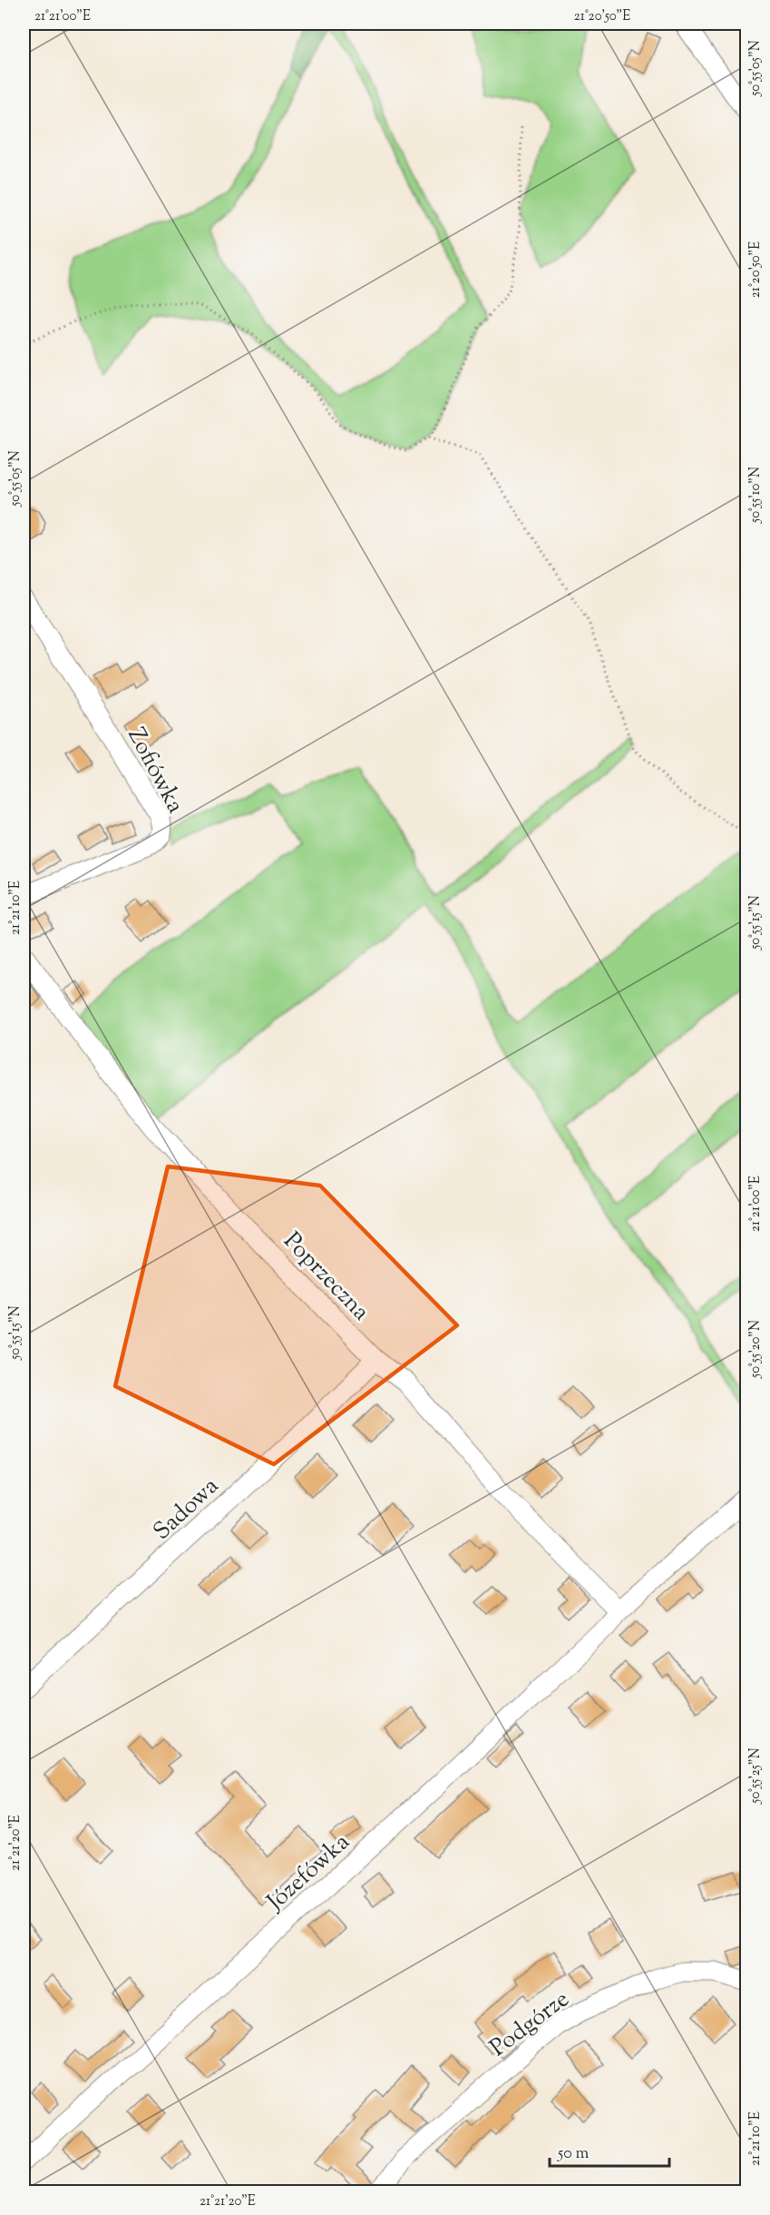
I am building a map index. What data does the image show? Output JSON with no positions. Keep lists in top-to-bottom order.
{
  "streets": {
    "street": [
      "Zofiówka",
      "Poprzeczna",
      "Sadowa",
      "Józefówka",
      "Podgórze"
    ]
  },
  "crossings": [
    ["Poprzeczna", "Sadowa"],
    ["Poprzeczna", "Józefówka"]
  ],
  "scale_bar": "50 m",
  "coordinates": [
    "21°21'00\"E",
    "21°20'50\"E",
    "50°55'05\"N",
    "50°55'10\"N",
    "21°21'10\"E",
    "50°55'15\"N",
    "50°55'20\"N",
    "50°55'25\"N",
    "21°21'20\"E"
  ]
}
